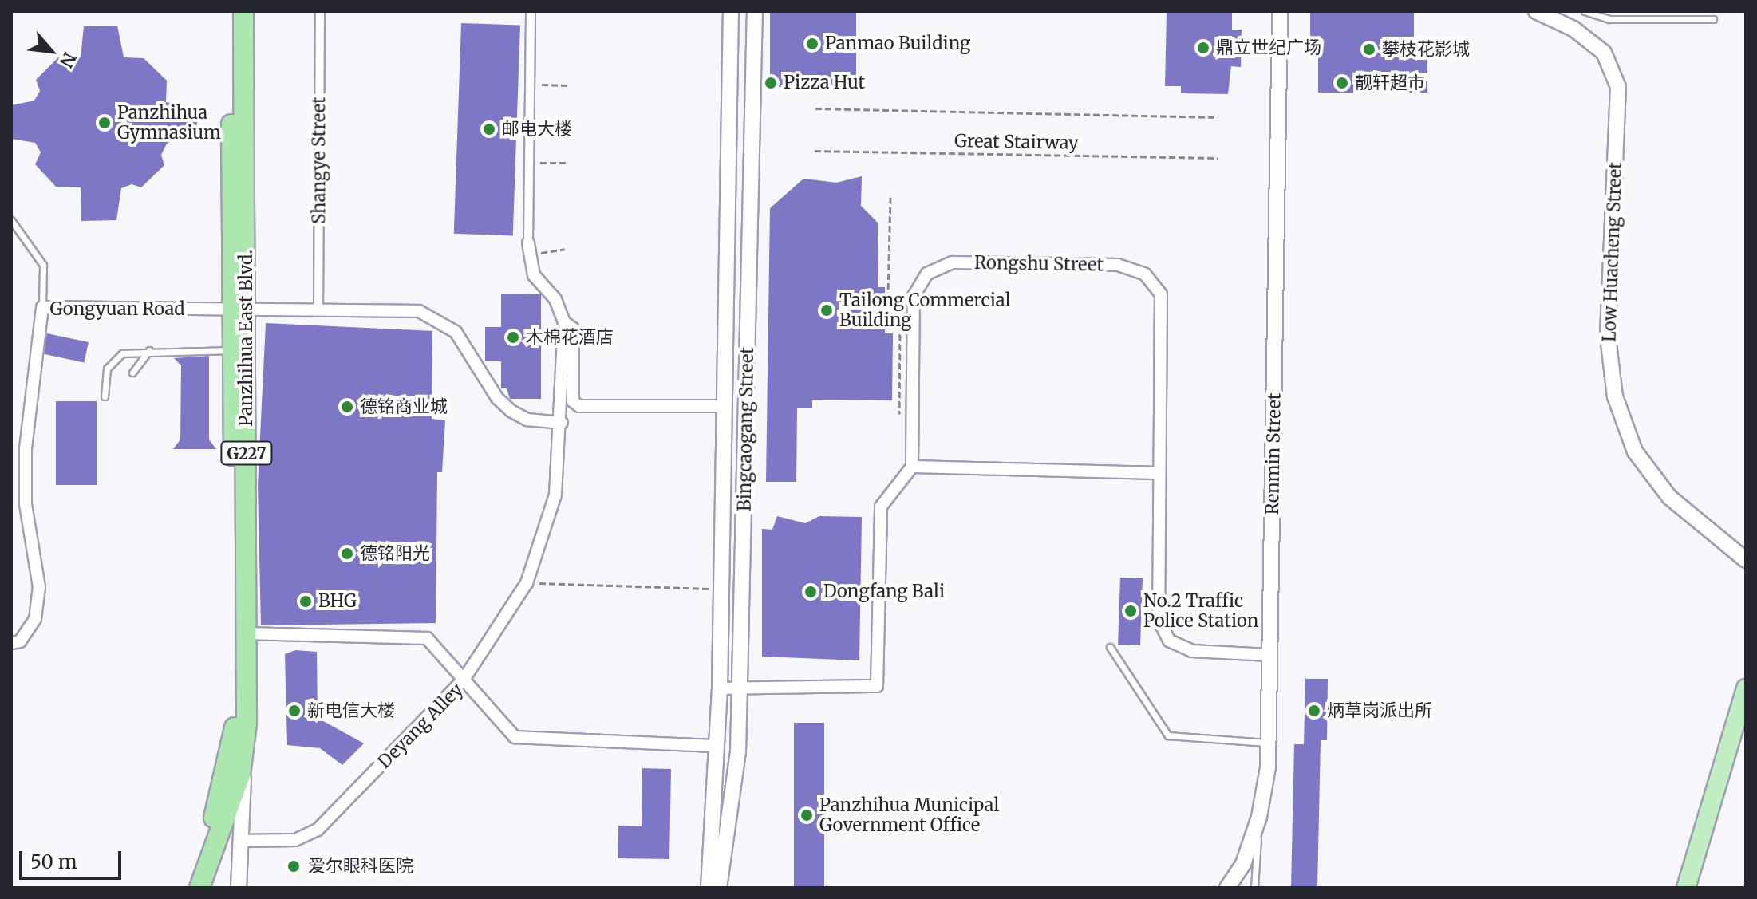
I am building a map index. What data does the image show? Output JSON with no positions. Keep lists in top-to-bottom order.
{
  "streets": {
    "highway": ["Panzhihua East Blvd.", "G227"],
    "street": [
      "Shangye Street",
      "Low Huacheng Street",
      "Rongshu Street",
      "Gongyuan Road",
      "Bingcaogang Street",
      "Renmin Street",
      "Deyang Alley"
    ],
    "path": ["Great Stairway"]
  },
  "crossings": [
    ["Rongshu Street", "Renmin Street"],
    ["Gongyuan Road", "Panzhihua East Blvd."],
    ["Bingcaogang Street", "Deyang Alley"]
  ],
  "places": [
    "Panmao Building",
    "鼎立世纪广场",
    "攀枝花影城",
    "Pizza Hut",
    "靓轩超市",
    "Panzhihua Gymnasium",
    "邮电大楼",
    "Tailong Commercial Building",
    "木棉花酒店",
    "德铭商业城",
    "德铭阳光",
    "Dongfang Bali",
    "BHG",
    "No.2 Traffic Police Station",
    "新电信大楼",
    "炳草岗派出所",
    "Panzhihua Municipal Government Office",
    "爱尔眼科医院"
  ],
  "scale_bar": "50 m",
  "north": "bottom right"
}
